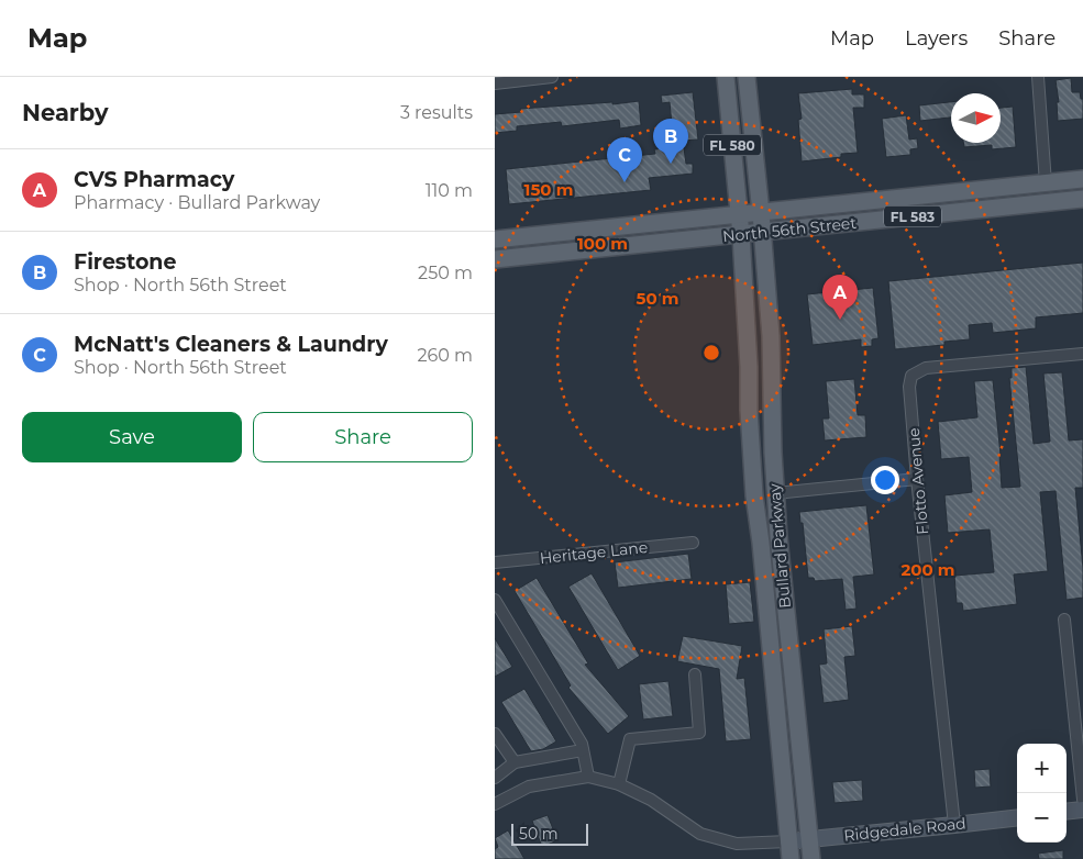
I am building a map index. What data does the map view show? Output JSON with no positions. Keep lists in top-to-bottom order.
{
  "streets": {
    "main road": [
      "FL 580",
      "FL 583",
      "North 56th Street",
      "Bullard Parkway"
    ],
    "street": ["Flotto Avenue", "Heritage Lane", "Ridgedale Road"]
  },
  "crossings": [
    ["FL 580", "North 56th Street"],
    ["FL 580", "Bullard Parkway"],
    ["North 56th Street", "Bullard Parkway"],
    ["Flotto Avenue", "Ridgedale Road"],
    ["Bullard Parkway", "Ridgedale Road"]
  ],
  "scale_bar": "50 m",
  "north": "right",
  "page": {
    "header": "Map",
    "nav": ["Map", "Layers", "Share"],
    "heading": ["Nearby", "3 results"],
    "pins": ["B", "C", "A"],
    "list": [
      {
        "mark": "A",
        "name": "CVS Pharmacy",
        "note": "Pharmacy · Bullard Parkway",
        "value": "110 m"
      },
      {
        "mark": "B",
        "name": "Firestone",
        "note": "Shop · North 56th Street",
        "value": "250 m"
      },
      {
        "mark": "C",
        "name": "McNatt's Cleaners & Laundry",
        "note": "Shop · North 56th Street",
        "value": "260 m"
      }
    ],
    "buttons": ["Save", "Share"],
    "map_buttons": ["+", "−"],
    "scale": "50 m"
  },
  "rings": [
    "150 m",
    "100 m",
    "50 m",
    "200 m"
  ]
}
